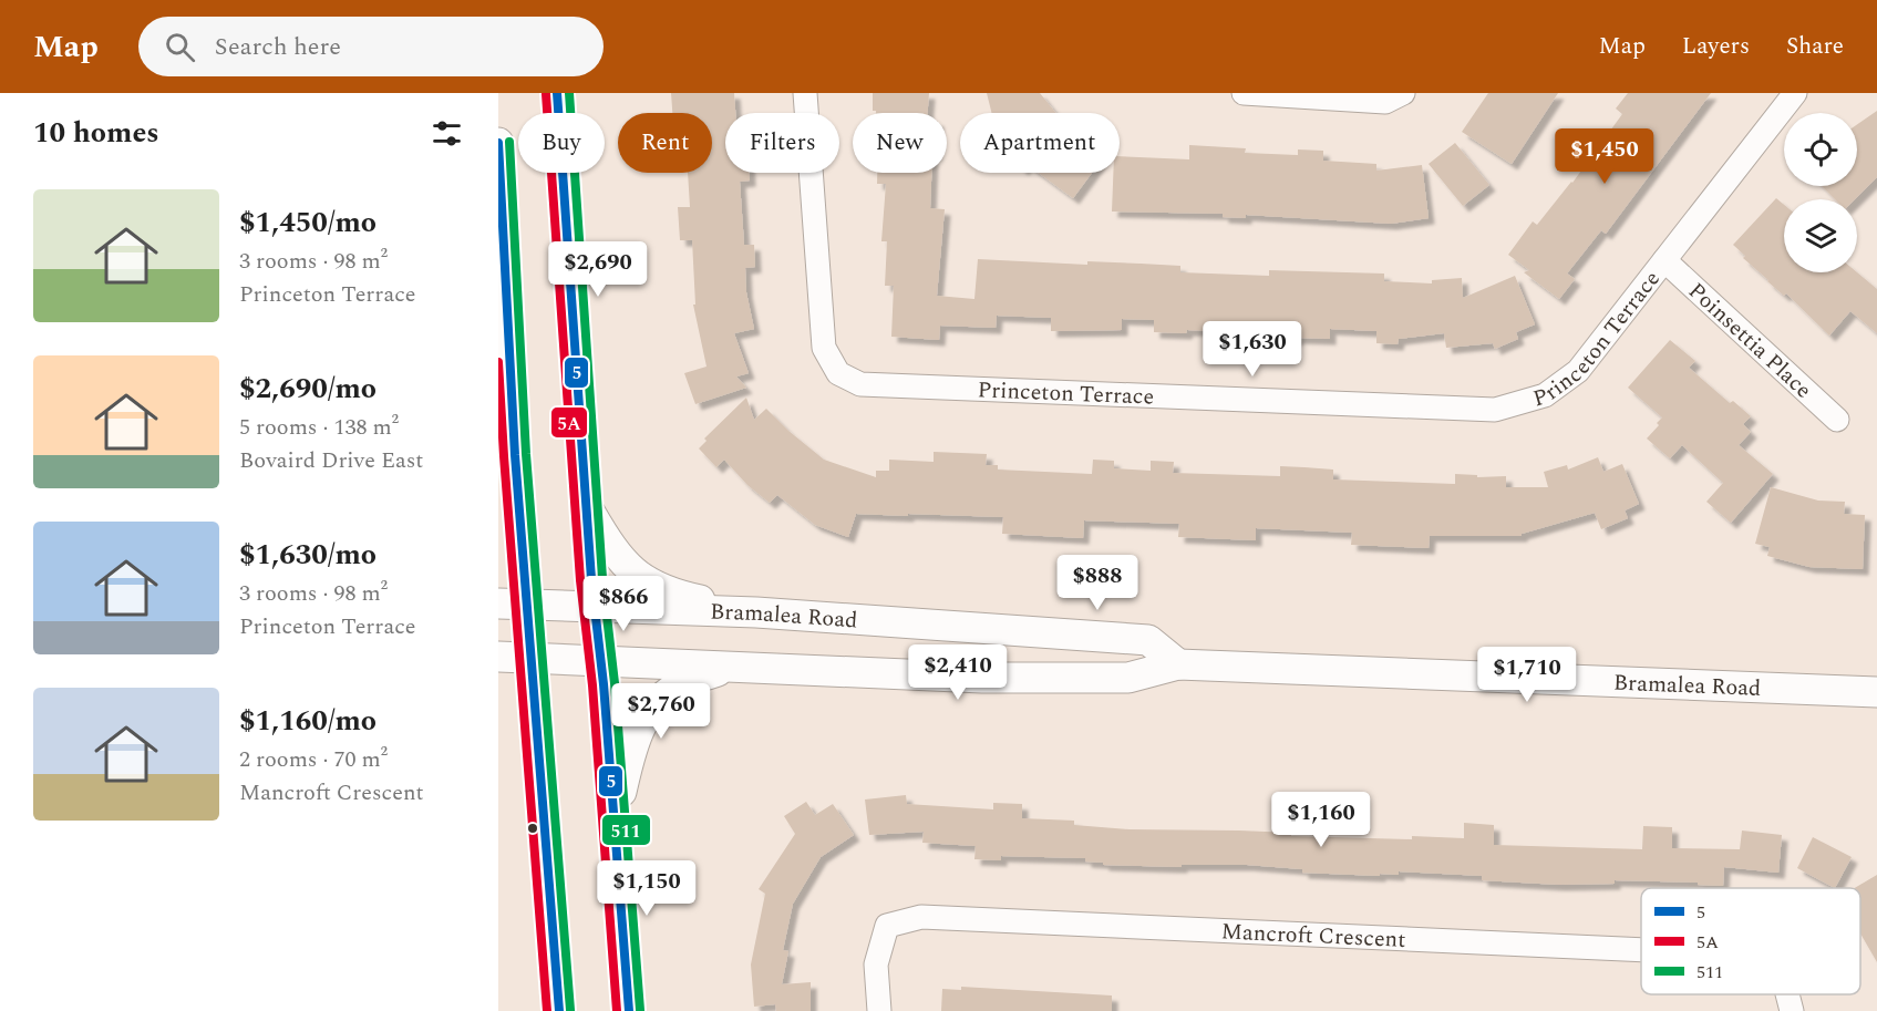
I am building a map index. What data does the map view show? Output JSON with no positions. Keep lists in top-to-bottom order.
{
  "streets": {
    "main road": ["Bramalea Road"],
    "street": ["Princeton Terrace", "Poinsettia Place", "Mancroft Crescent"]
  },
  "crossings": [
    ["Princeton Terrace", "Poinsettia Place"]
  ],
  "lines": ["transit line 5", "transit line 511", "transit line 5A"],
  "legend": ["5", "5A", "511"],
  "page": {
    "header": "Map",
    "search": "Search here",
    "nav": ["Map", "Layers", "Share"],
    "heading": "10 homes",
    "chip": [
      "Buy",
      "Rent",
      "Filters",
      "New",
      "Apartment"
    ],
    "price": [
      "$1,450",
      "$2,690",
      "$1,630",
      "$888",
      "$866",
      "$2,410",
      "$1,710",
      "$2,760",
      "$1,160",
      "$1,150"
    ],
    "list": [
      {
        "name": "$1,450/mo",
        "note": "3 rooms · 98 m² · Princeton Terrace"
      },
      {
        "name": "$2,690/mo",
        "note": "5 rooms · 138 m² · Bovaird Drive East"
      },
      {
        "name": "$1,630/mo",
        "note": "3 rooms · 98 m² · Princeton Terrace"
      },
      {
        "name": "$1,160/mo",
        "note": "2 rooms · 70 m² · Mancroft Crescent"
      }
    ]
  }
}
